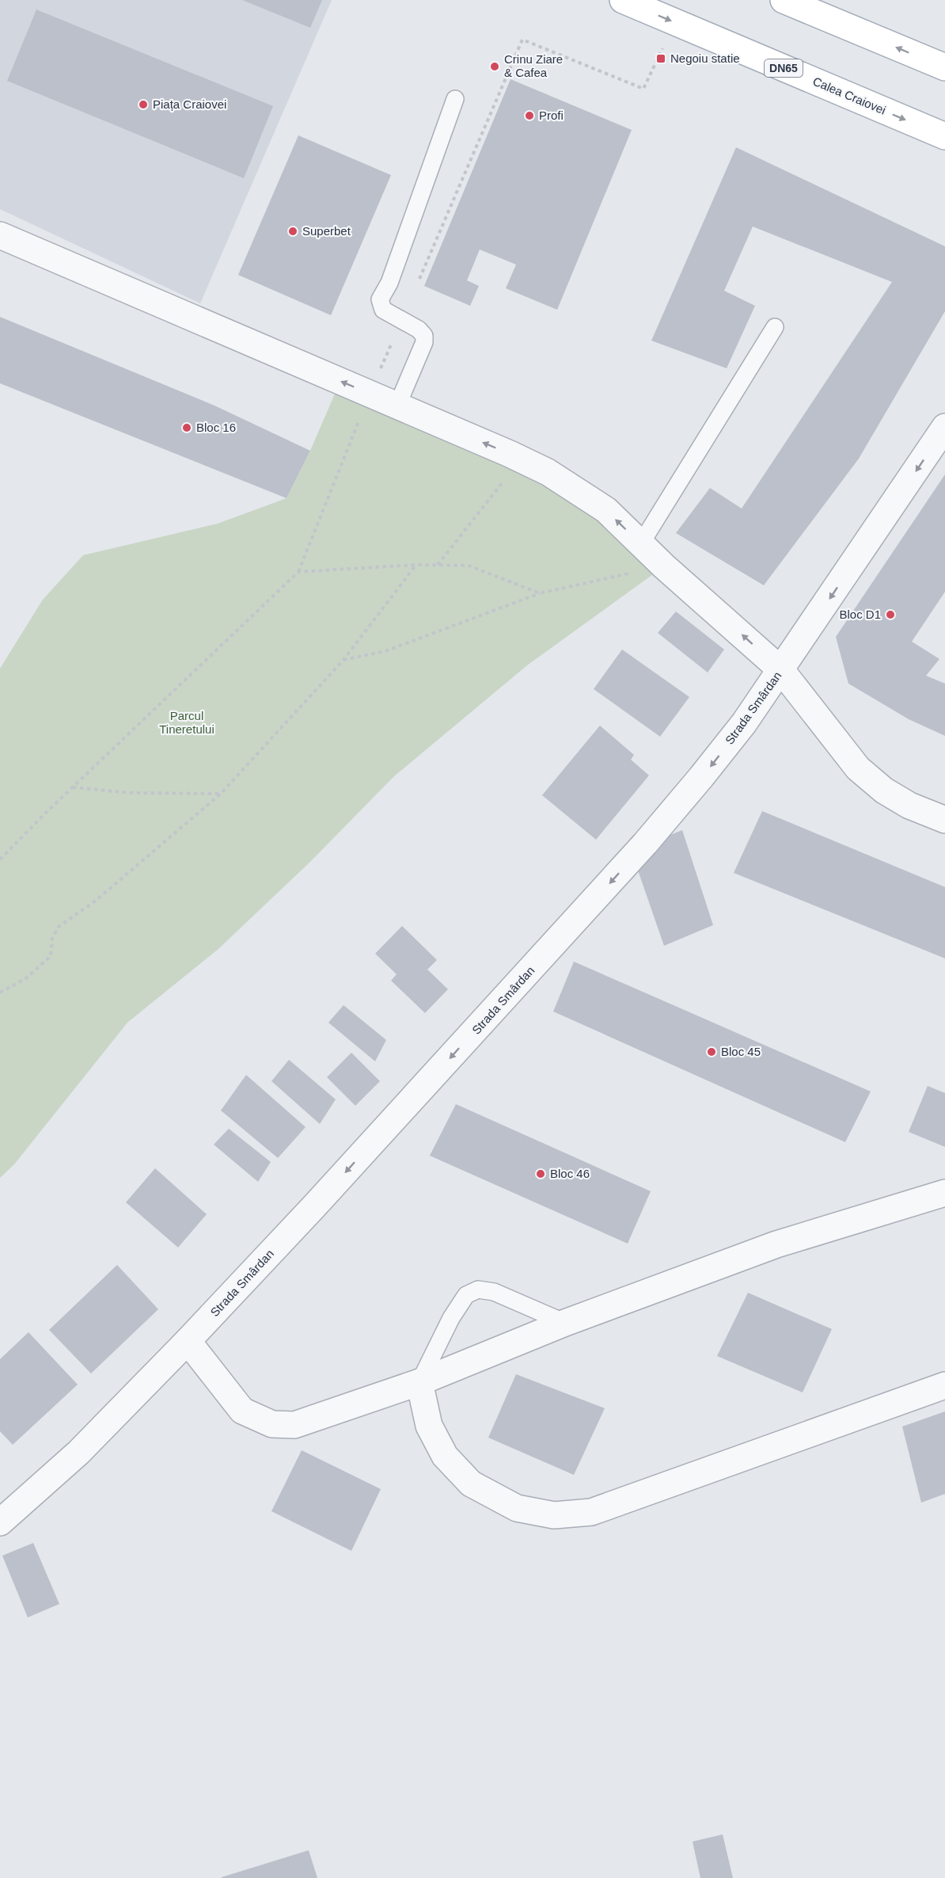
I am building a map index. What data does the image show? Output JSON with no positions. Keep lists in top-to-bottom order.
{
  "streets": {
    "main road": ["DN65", "Calea Craiovei"],
    "street": ["Strada Smârdan"]
  },
  "one_way": ["Strada Smârdan"],
  "parks": ["Parcul Tineretului"],
  "places": {
    "transit": ["Negoiu statie"],
    "other": [
      "Crinu Ziare & Cafea",
      "Piața Craiovei",
      "Profi",
      "Superbet",
      "Bloc 16",
      "Bloc D1",
      "Bloc 45",
      "Bloc 46"
    ]
  }
}
